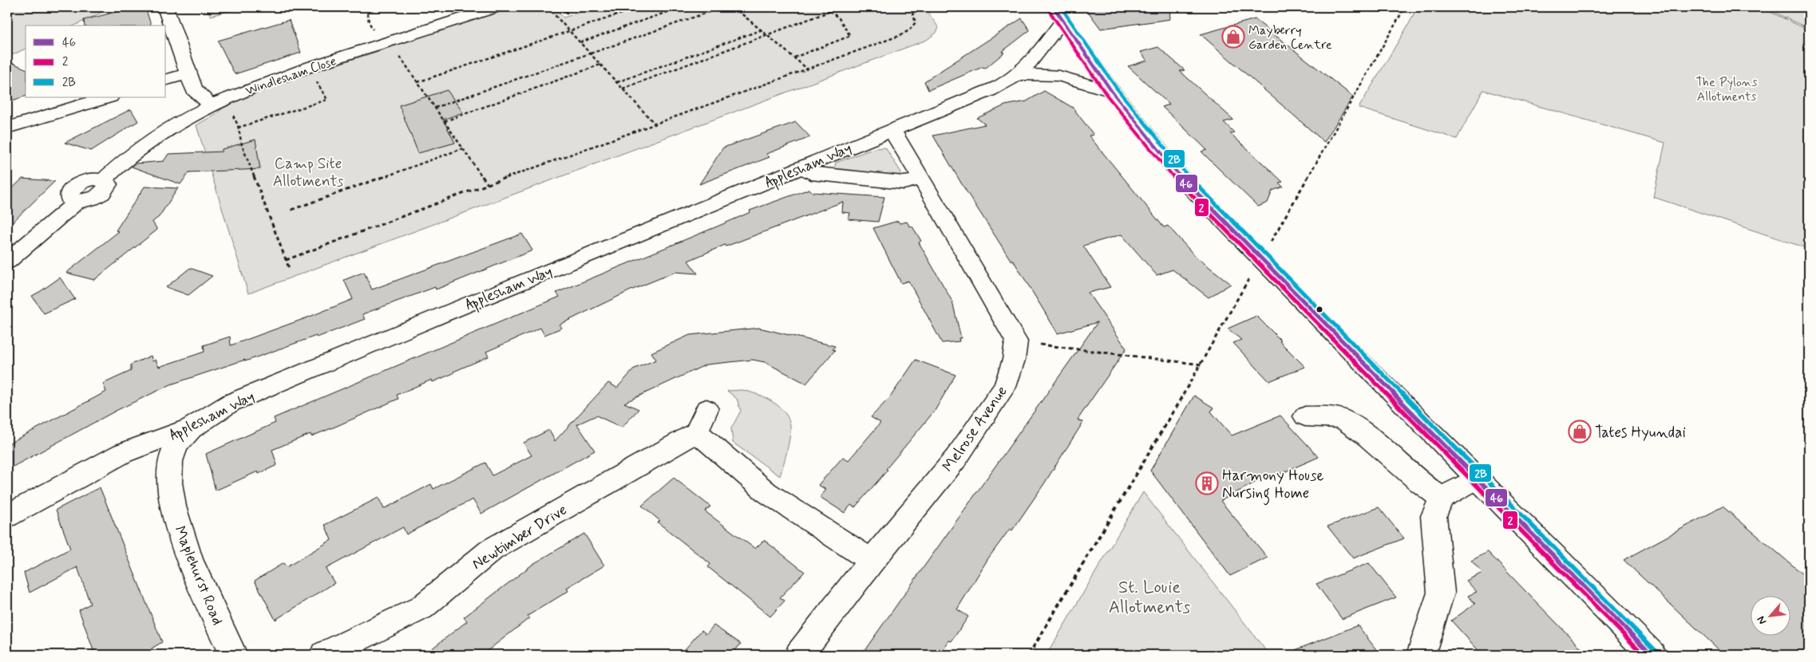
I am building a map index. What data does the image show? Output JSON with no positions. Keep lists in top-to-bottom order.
{
  "streets": {
    "street": [
      "Windlesham Close",
      "Applesham Way",
      "Melrose Avenue",
      "Newtimber Drive",
      "Maplehurst Road"
    ]
  },
  "crossings": [
    ["Applesham Way", "Maplehurst Road"]
  ],
  "parks": ["The Pylons Allotments", "Camp Site Allotments", "St. Louie Allotments"],
  "places": {
    "shop": ["Mayberry Garden Centre", "Tates Hyundai"],
    "building": ["Harmony House Nursing Home"]
  },
  "lines": ["transit line 46", "transit line 2B", "transit line 2"],
  "legend": ["46", "2", "2B"],
  "north": "bottom left"
}
